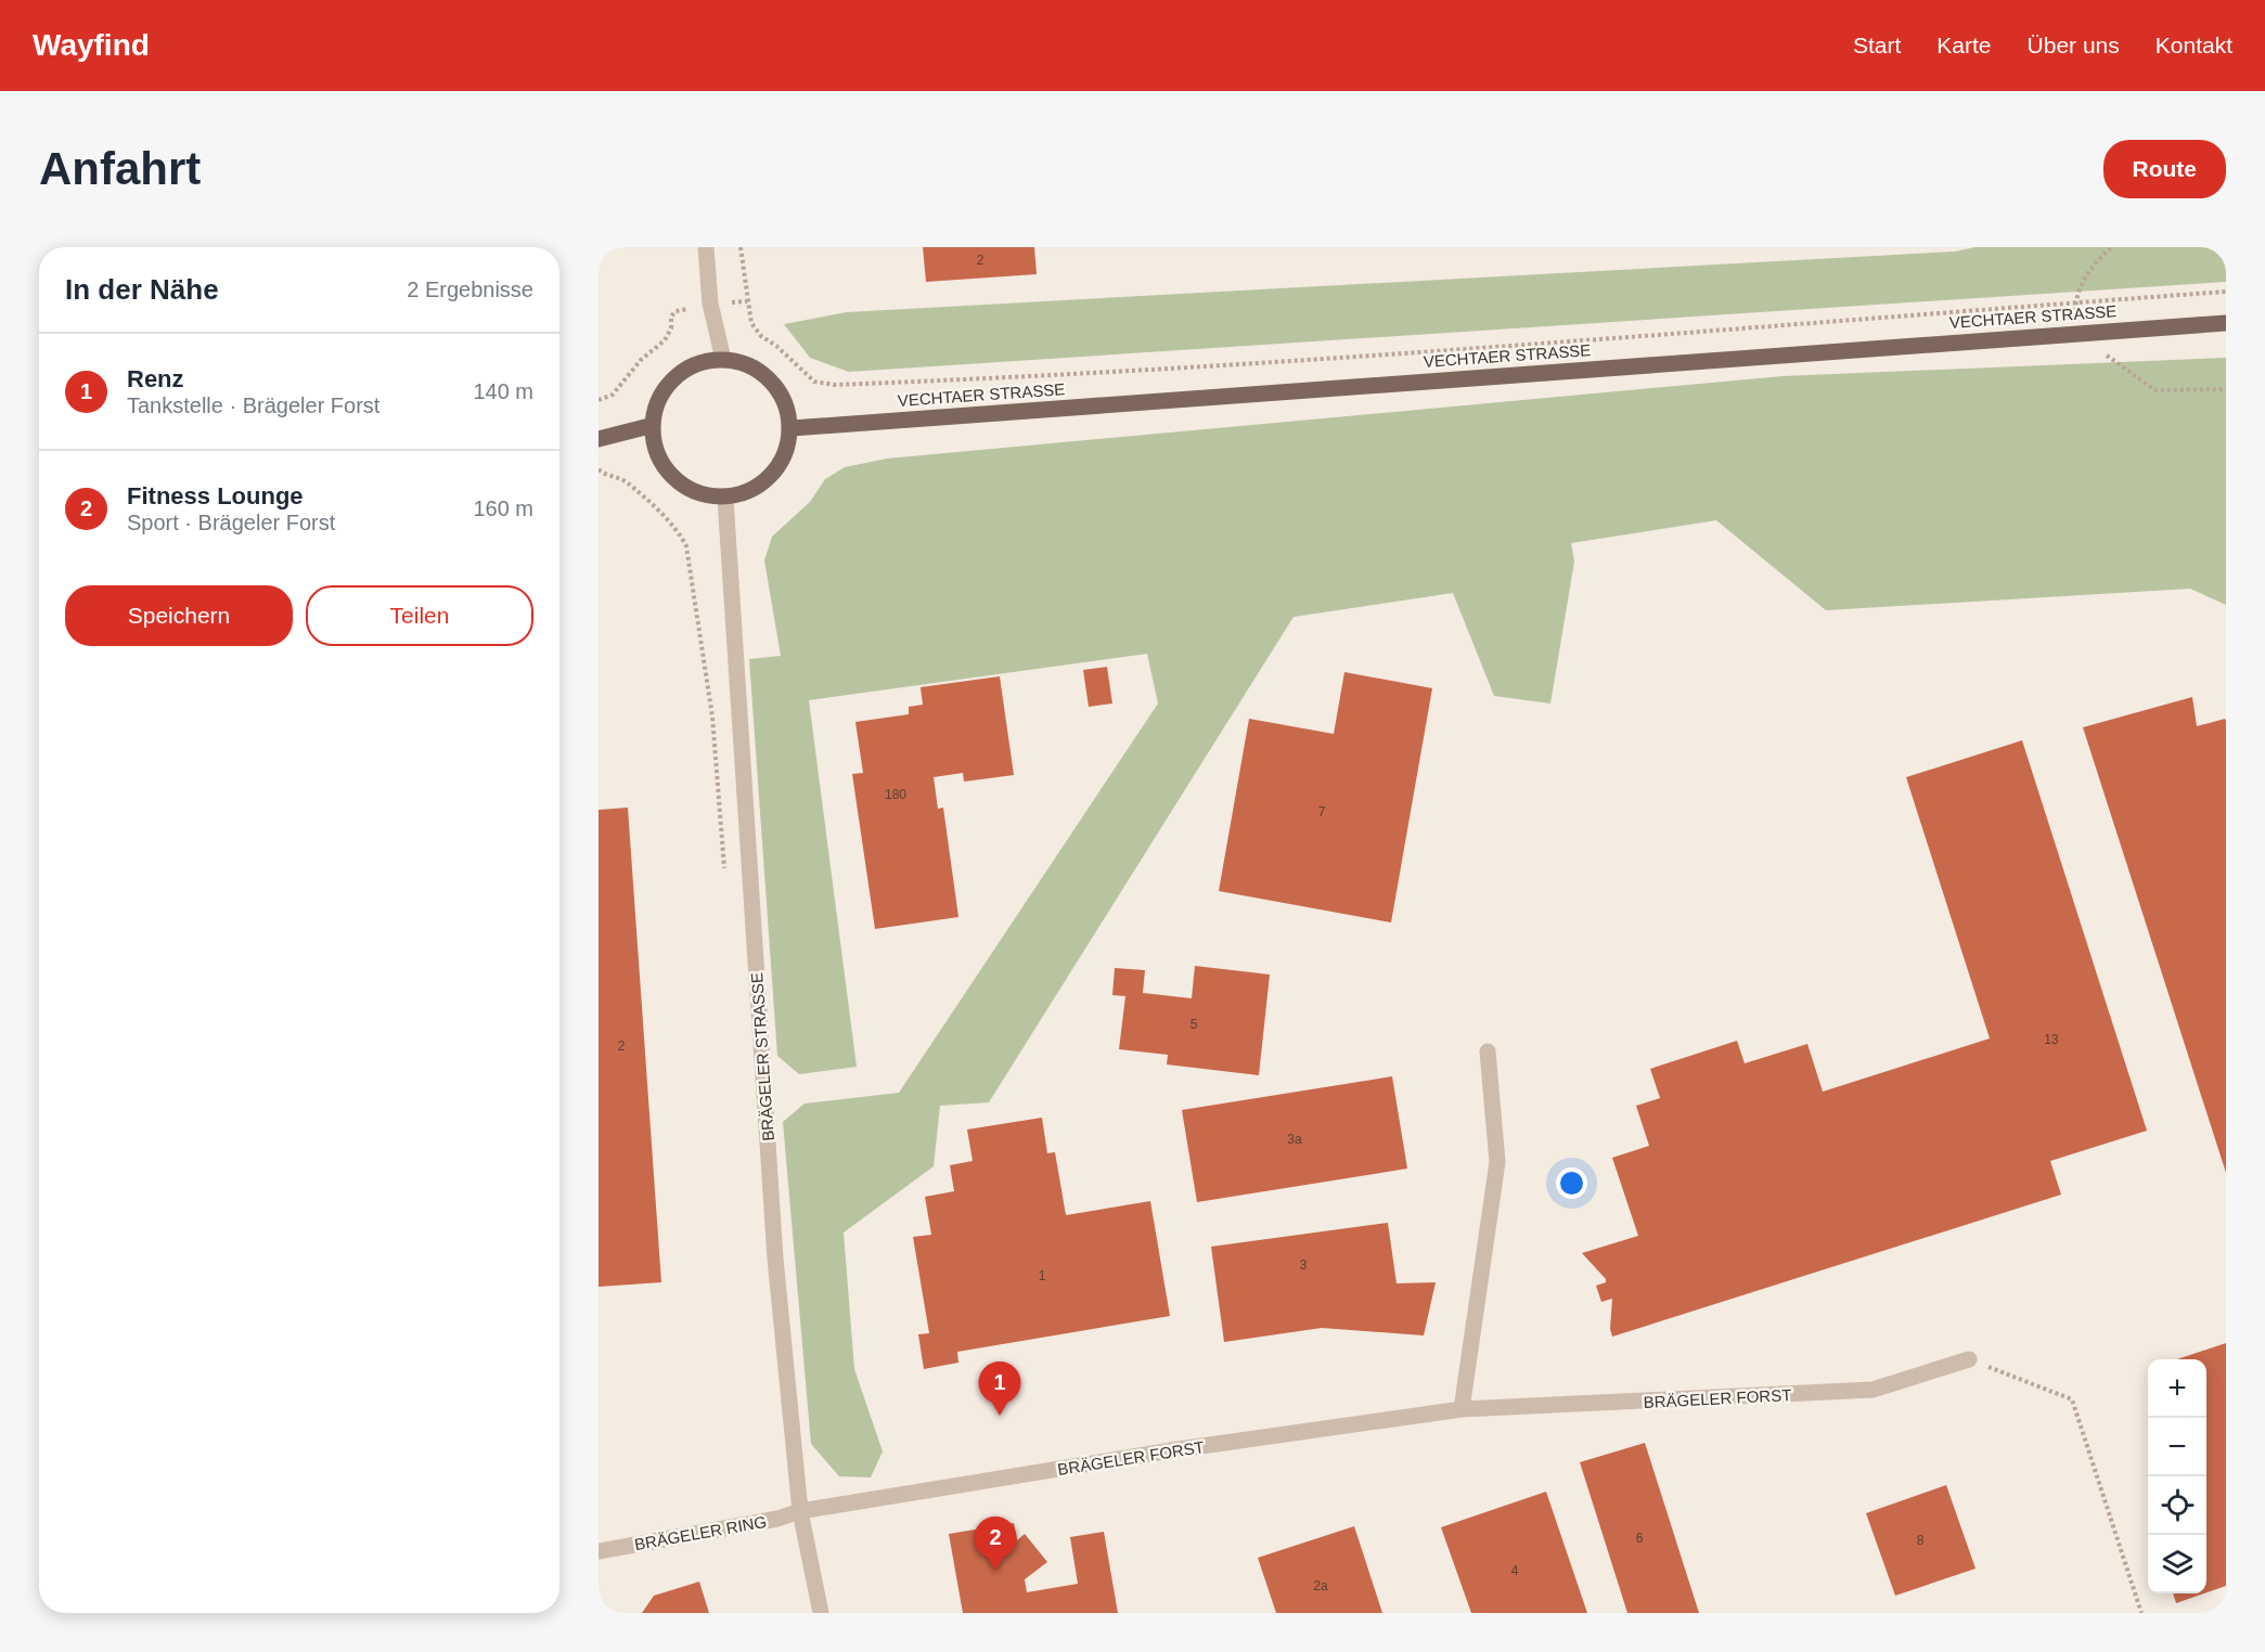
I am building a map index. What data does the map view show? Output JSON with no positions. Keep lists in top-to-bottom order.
{
  "streets": {
    "main road": ["VECHTAER STRASSE"],
    "street": ["BRÄGELER STRASSE", "BRÄGELER FORST", "BRÄGELER RING"]
  },
  "crossings": [
    ["VECHTAER STRASSE", "BRÄGELER STRASSE"],
    ["BRÄGELER STRASSE", "BRÄGELER FORST"],
    ["BRÄGELER STRASSE", "BRÄGELER RING"],
    ["BRÄGELER FORST", "BRÄGELER RING"]
  ],
  "house_numbers": [
    "2",
    "180",
    "7",
    "5",
    "13",
    "2",
    "3a",
    "3",
    "1",
    "6",
    "8",
    "4",
    "2a"
  ],
  "page": {
    "header": "Wayfind",
    "nav": [
      "Start",
      "Karte",
      "Über uns",
      "Kontakt"
    ],
    "buttons": [
      "Route",
      ["Speichern", "Teilen"]
    ],
    "title": "Anfahrt",
    "heading": ["In der Nähe", "2 Ergebnisse"],
    "list": [
      {
        "mark": "1",
        "name": "Renz",
        "note": "Tankstelle · Brägeler Forst",
        "value": "140 m"
      },
      {
        "mark": "2",
        "name": "Fitness Lounge",
        "note": "Sport · Brägeler Forst",
        "value": "160 m"
      }
    ],
    "map_buttons": ["+", "−"],
    "pins": ["1", "2"]
  }
}
